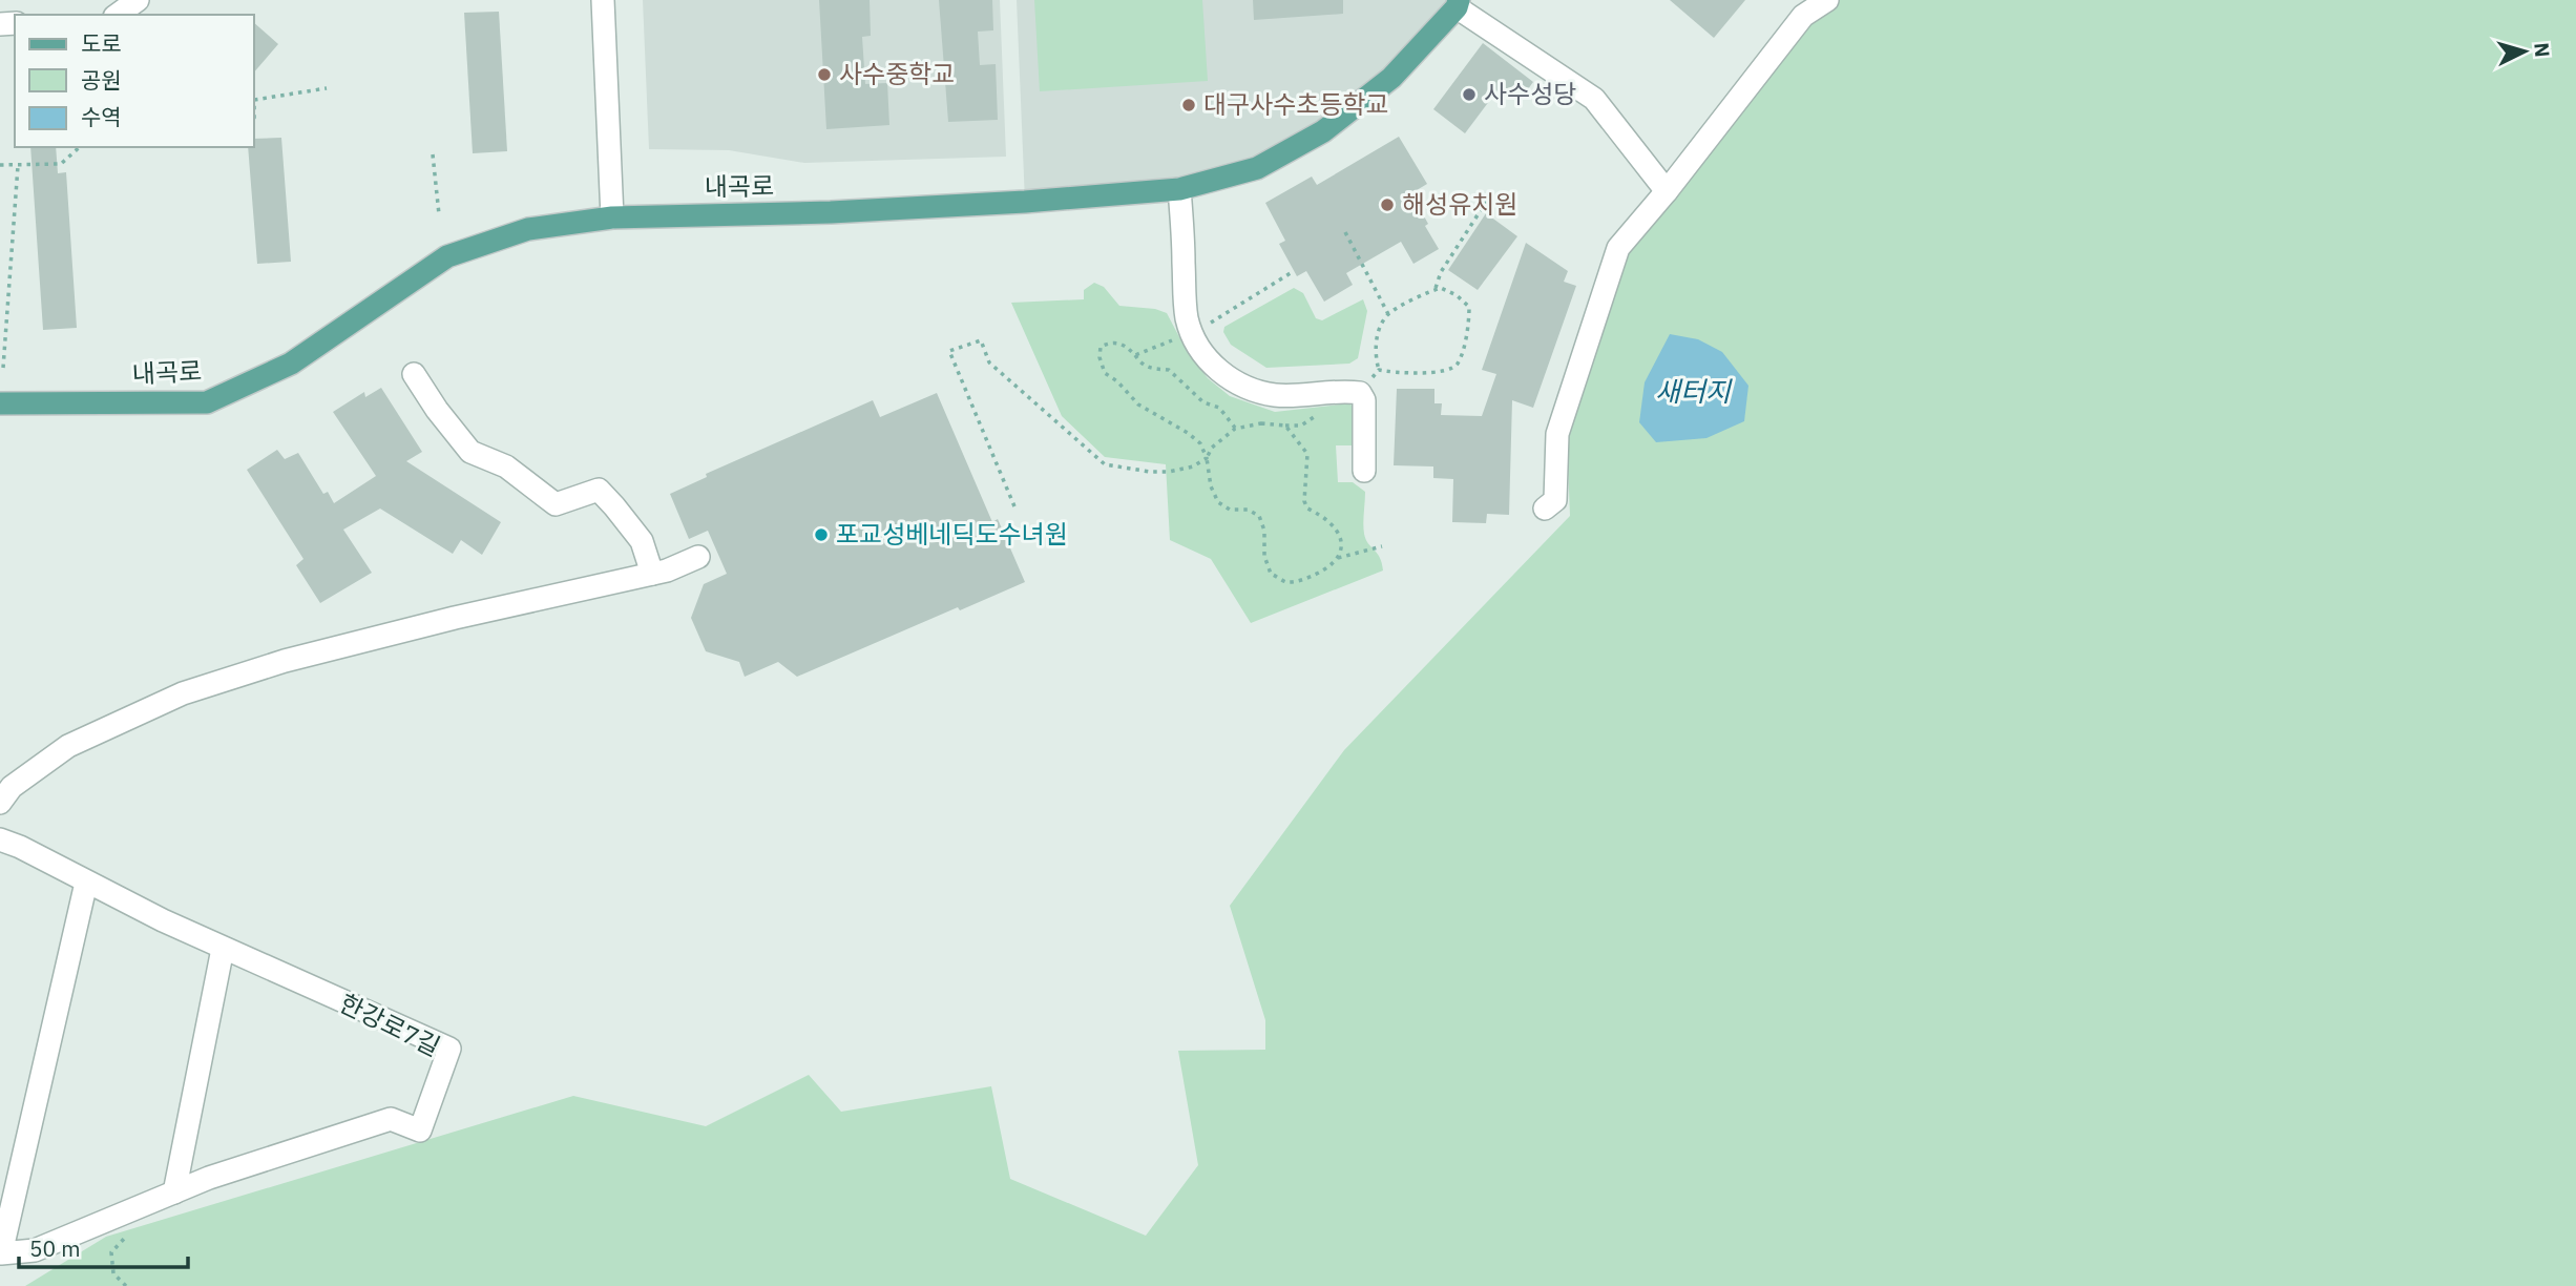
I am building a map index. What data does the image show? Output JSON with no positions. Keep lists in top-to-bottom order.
{
  "streets": {
    "main road": ["내곡로"],
    "street": ["한강로7길"]
  },
  "water": ["새터지"],
  "places": [
    "사수중학교",
    "사수성당",
    "대구사수초등학교",
    "해성유치원",
    "포교성베네딕도수녀원"
  ],
  "legend": ["도로", "공원", "수역"],
  "scale_bar": "50 m",
  "north": "right"
}
